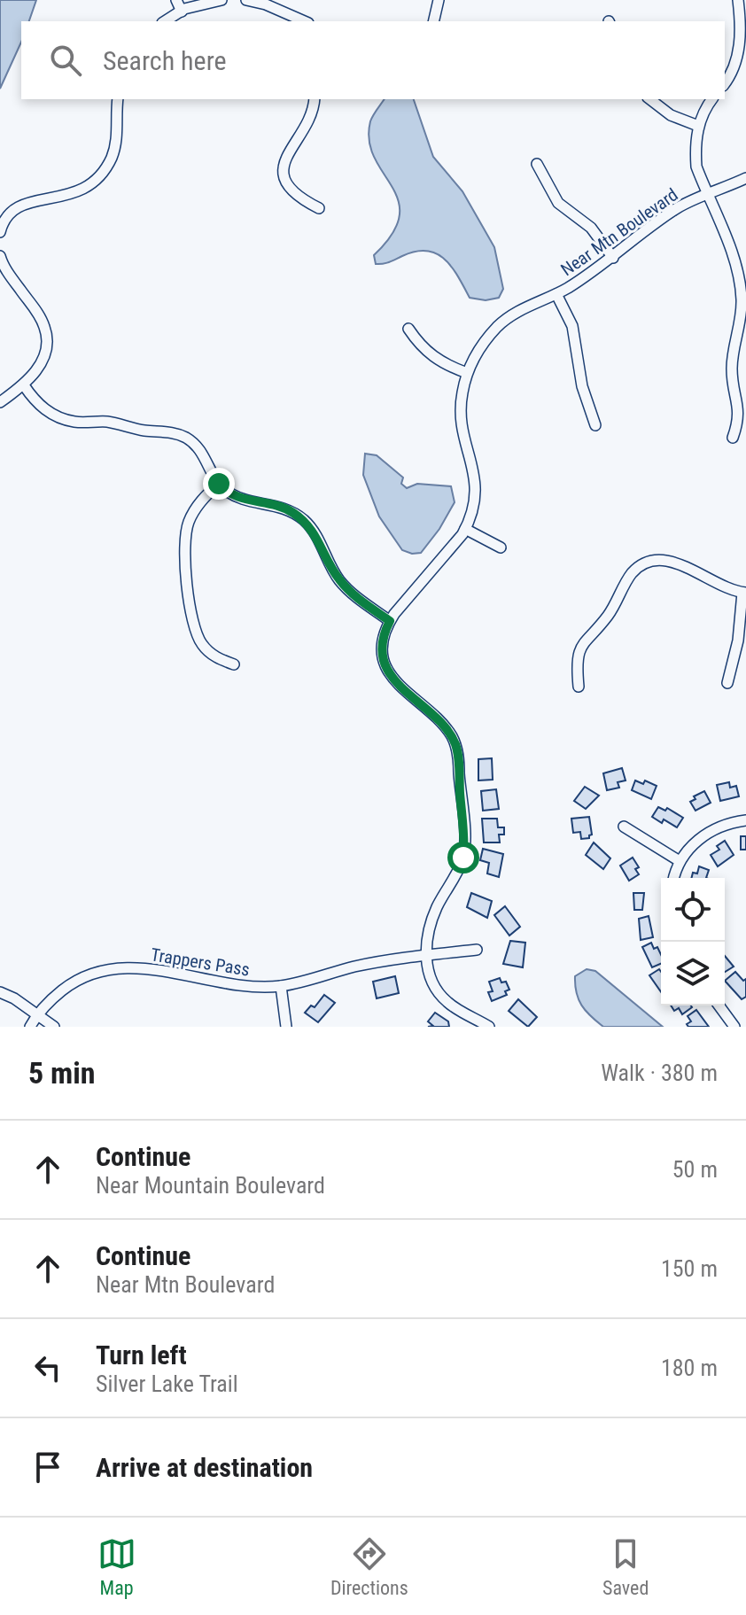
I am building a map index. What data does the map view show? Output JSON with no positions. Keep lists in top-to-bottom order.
{
  "streets": {
    "street": ["Near Mtn Boulevard", "Trappers Pass"]
  },
  "crossings": [
    ["Near Mtn Boulevard", "Trappers Pass"]
  ],
  "page": {
    "search": "Search here",
    "heading": ["5 min", "Walk · 380 m"],
    "list": [
      ["Continue", "Near Mountain Boulevard", "50 m"],
      ["Continue", "Near Mtn Boulevard", "150 m"],
      ["Turn left", "Silver Lake Trail", "180 m"],
      "Arrive at destination"
    ],
    "nav": ["Map", "Directions", "Saved"]
  }
}
